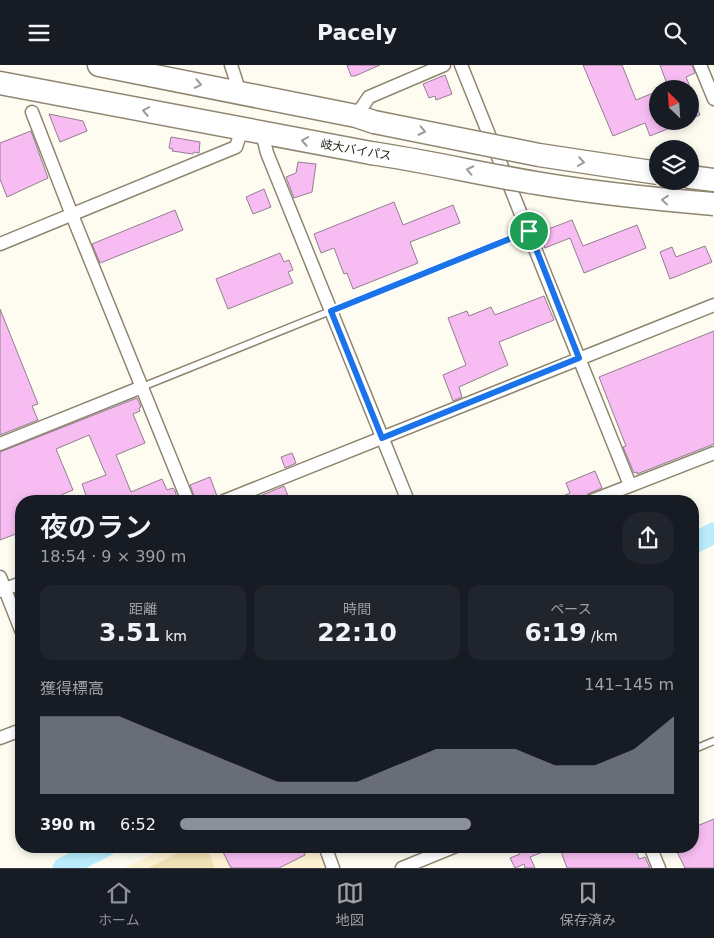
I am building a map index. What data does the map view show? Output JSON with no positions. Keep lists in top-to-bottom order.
{
  "streets": {
    "highway": ["岐大バイパス"]
  },
  "north": "top left",
  "page": {
    "header": "Pacely",
    "heading": ["夜のラン", "18:54 · 9 × 390 m"],
    "stats": [
      ["距離", "3.51 km"],
      ["時間", "22:10"],
      ["ペース", "6:19 /km"]
    ],
    "chart": ["獲得標高", "141–145 m"],
    "list": [
      {
        "name": "390 m",
        "note": "6:52"
      }
    ],
    "tabs": ["ホーム", "地図", "保存済み"]
  }
}
